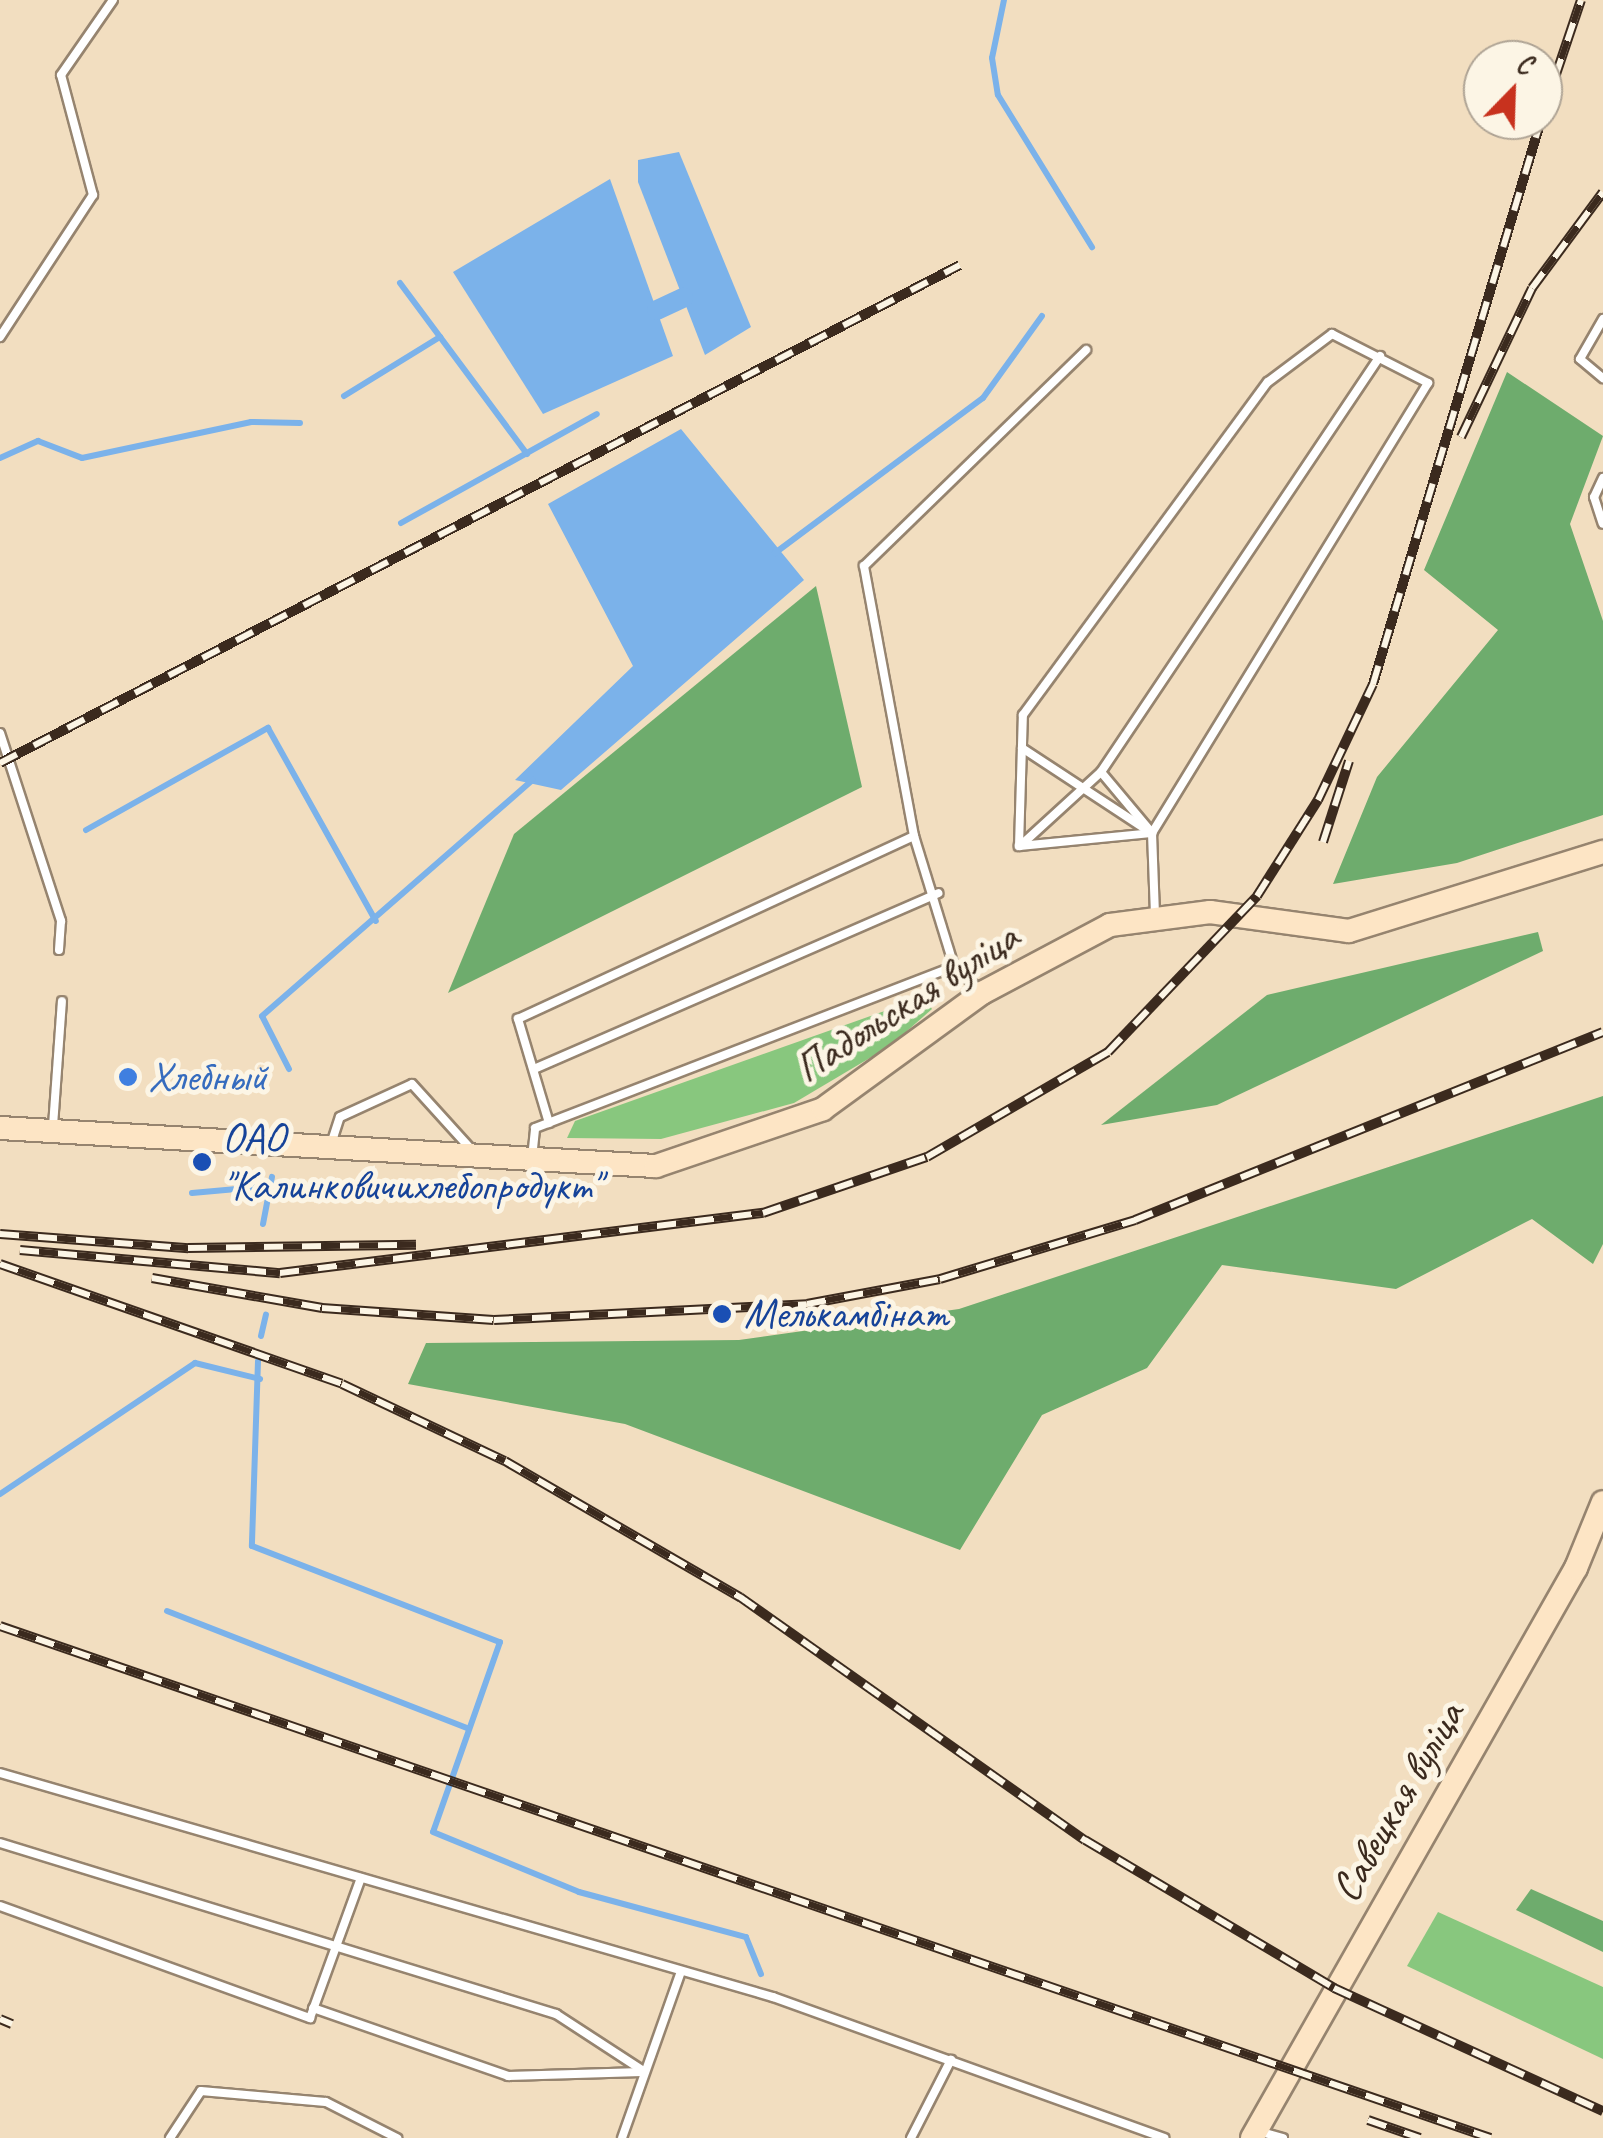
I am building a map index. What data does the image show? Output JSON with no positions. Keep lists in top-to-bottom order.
{
  "streets": {
    "main road": ["Падольская вуліца", "Савецкая вуліца"]
  },
  "places": ["Хлебный", "ОАО \"Калинковичихлебопродукт\"", "Мелькамбінат"],
  "north": "top right"
}
